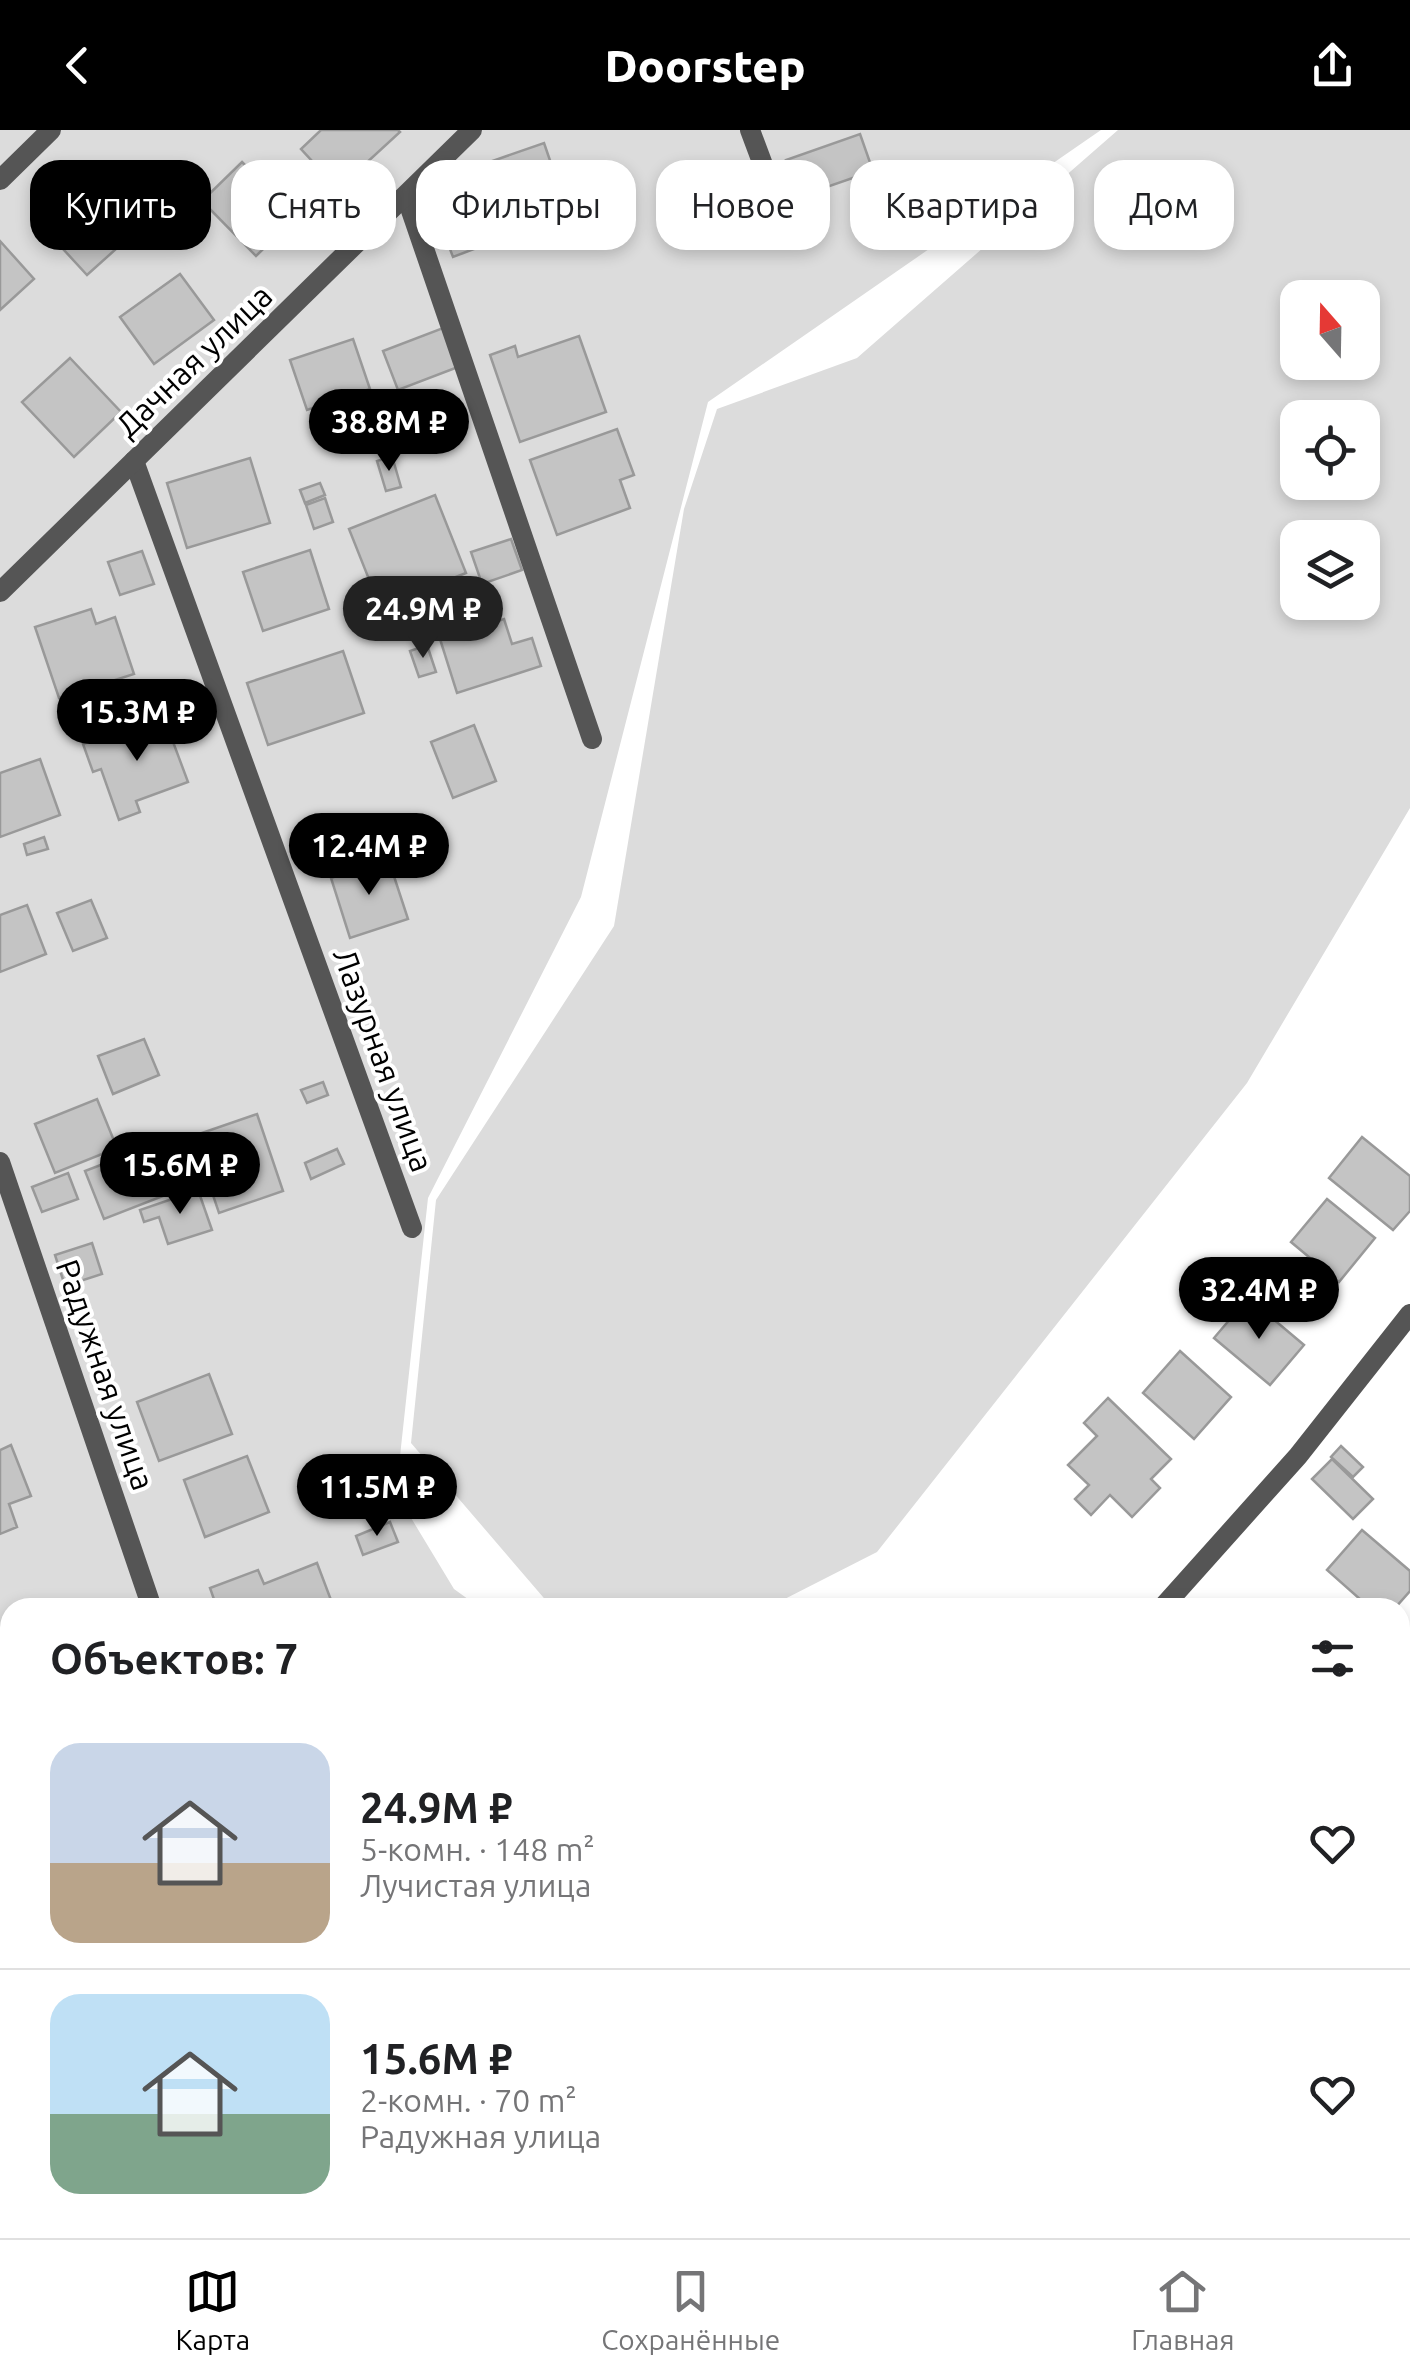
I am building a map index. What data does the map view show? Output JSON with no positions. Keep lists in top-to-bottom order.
{
  "streets": {
    "street": ["Дачная улица", "Лазурная улица", "Радужная улица"]
  },
  "crossings": [
    ["Дачная улица", "Лазурная улица"]
  ],
  "north": "top",
  "page": {
    "header": "Doorstep",
    "chip": [
      "Купить",
      "Снять",
      "Фильтры",
      "Новое",
      "Квартира",
      "Дом"
    ],
    "price": [
      "38.8M ₽",
      "24.9M ₽",
      "15.3M ₽",
      "12.4M ₽",
      "15.6M ₽",
      "32.4M ₽",
      "11.5M ₽"
    ],
    "heading": "Объектов: 7",
    "list": [
      {
        "name": "24.9M ₽",
        "note": "5-комн. · 148 m² · Лучистая улица"
      },
      {
        "name": "15.6M ₽",
        "note": "2-комн. · 70 m² · Радужная улица"
      }
    ],
    "tabs": ["Карта", "Сохранённые", "Главная"]
  }
}
